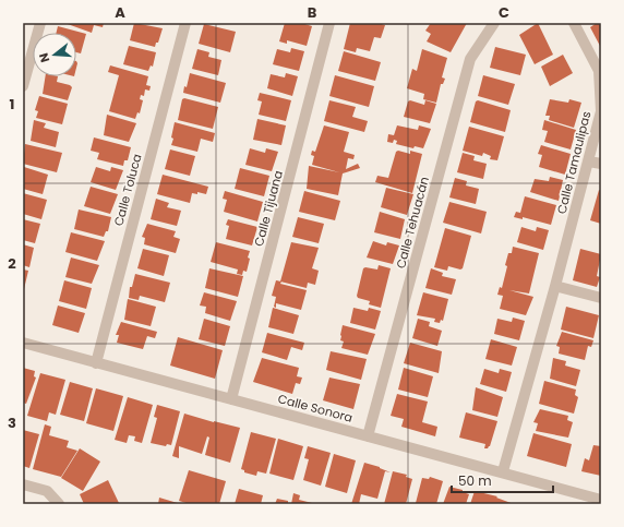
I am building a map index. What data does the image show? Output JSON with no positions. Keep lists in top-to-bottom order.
{
  "streets": {
    "street": [
      "Calle Tamaulipas",
      "Calle Toluca",
      "Calle Tijuana",
      "Calle Tehuacán",
      "Calle Sonora"
    ]
  },
  "crossings": [
    ["Calle Tamaulipas", "Calle Sonora"],
    ["Calle Toluca", "Calle Sonora"],
    ["Calle Tijuana", "Calle Sonora"],
    ["Calle Tehuacán", "Calle Sonora"]
  ],
  "scale_bar": "50 m",
  "north": "left",
  "grid": {
    "columns": ["A", "B", "C"],
    "rows": ["1", "2", "3"]
  }
}
